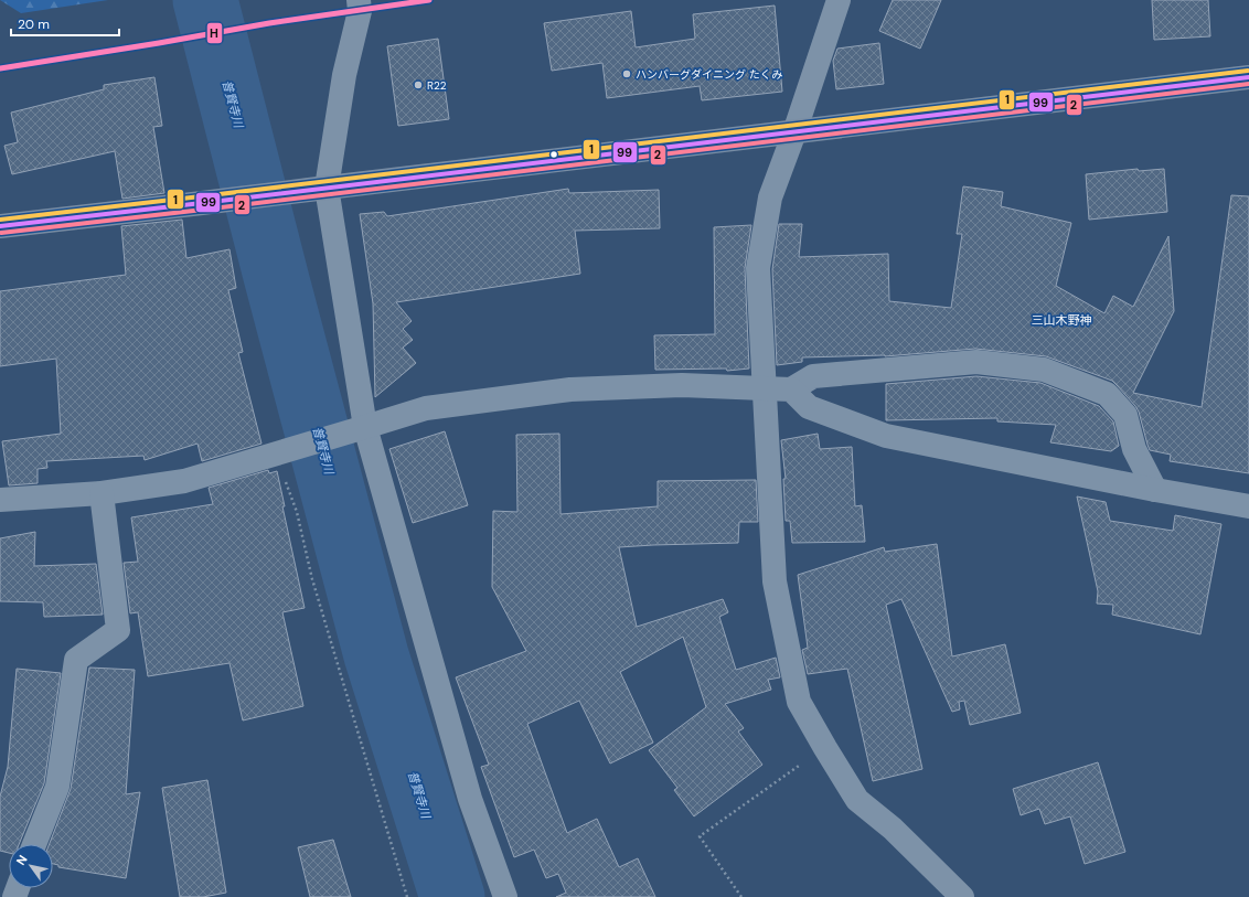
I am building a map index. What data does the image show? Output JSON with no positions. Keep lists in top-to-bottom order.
{
  "districts": ["三山木野神"],
  "water": ["普賢寺川"],
  "places": ["ハンバーグダイニング たくみ", "R22"],
  "lines": [
    "transit line H",
    "transit line 1",
    "transit line 99",
    "transit line 2"
  ],
  "scale_bar": "20 m",
  "north": "top left"
}
